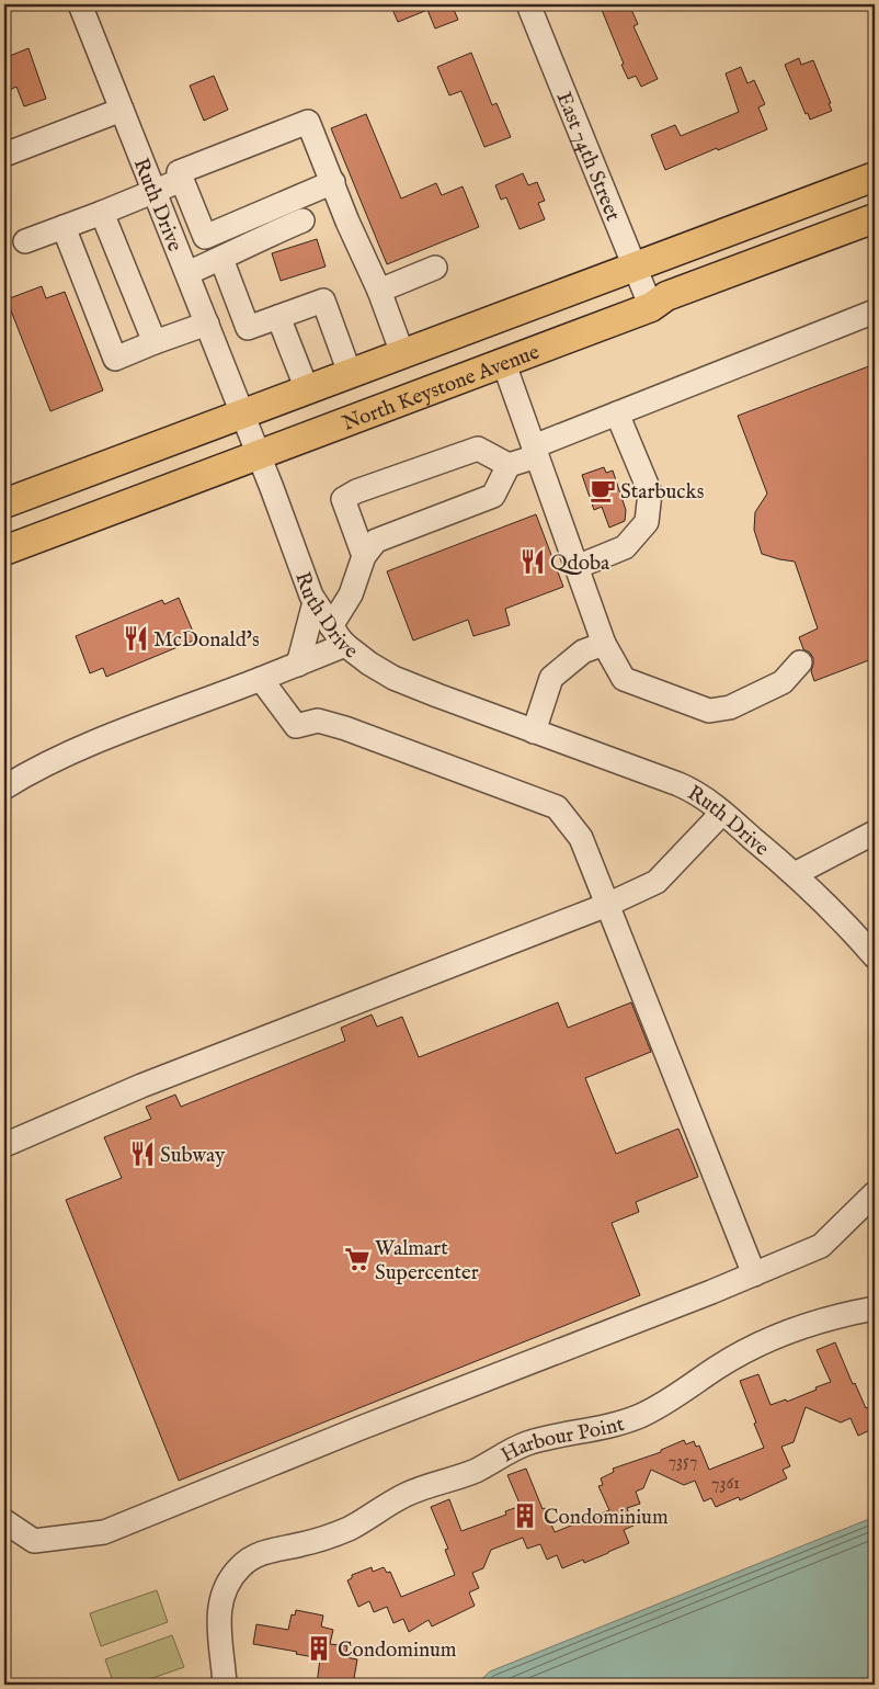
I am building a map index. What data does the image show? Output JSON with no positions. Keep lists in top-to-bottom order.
{
  "streets": {
    "main road": ["North Keystone Avenue"],
    "street": ["East 74th Street", "Ruth Drive", "Harbour Point"]
  },
  "crossings": [
    ["East 74th Street", "North Keystone Avenue"],
    ["Ruth Drive", "North Keystone Avenue"]
  ],
  "places": {
    "cafe": ["Starbucks"],
    "restaurant": ["Qdoba", "McDonald's", "Subway"],
    "supermarket": ["Walmart Supercenter"],
    "building": ["Condominium", "Condominum"]
  },
  "house_numbers": ["7357", "7361"]
}
